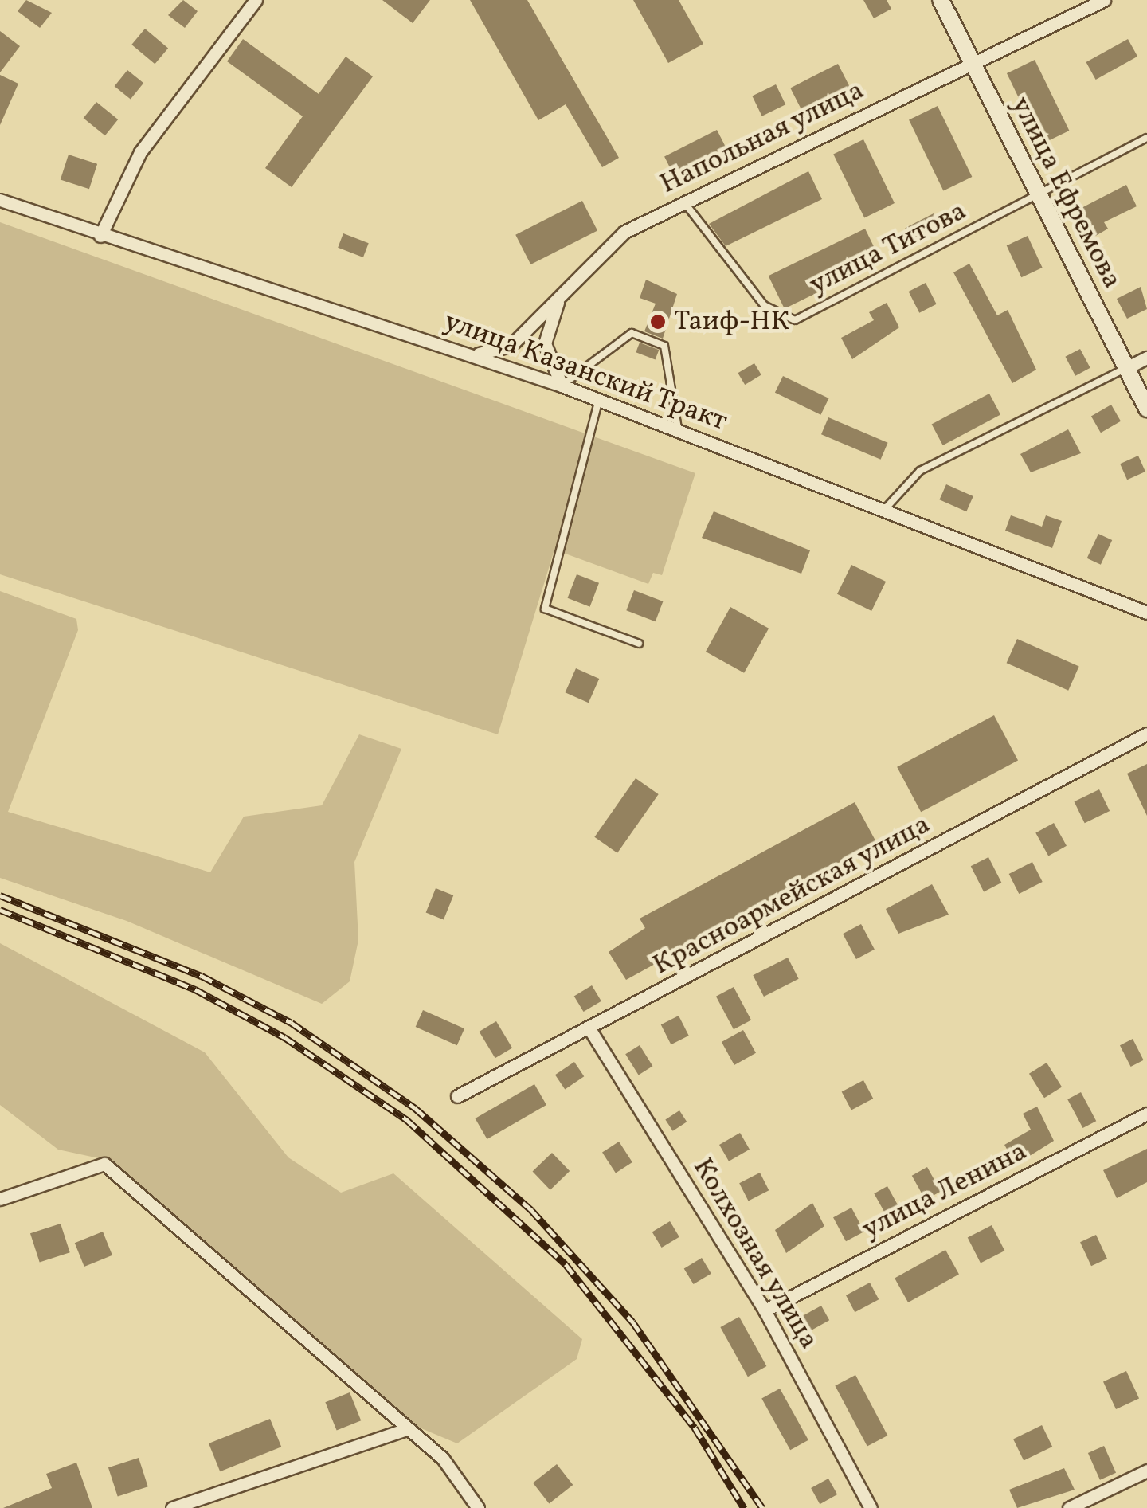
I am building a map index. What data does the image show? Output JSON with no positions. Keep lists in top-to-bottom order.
{
  "streets": {
    "street": [
      "Напольная улица",
      "улица Ефремова",
      "улица Казанский Тракт",
      "Красноармейская улица",
      "улица Ленина",
      "Колхозная улица"
    ],
    "lane": ["улица Титова"]
  },
  "crossings": [
    ["Напольная улица", "улица Ефремова"],
    ["Напольная улица", "улица Титова"],
    ["Напольная улица", "улица Казанский Тракт"],
    ["улица Ефремова", "улица Титова"],
    ["Красноармейская улица", "Колхозная улица"],
    ["улица Ленина", "Колхозная улица"]
  ],
  "places": ["Таиф-НК"]
}
